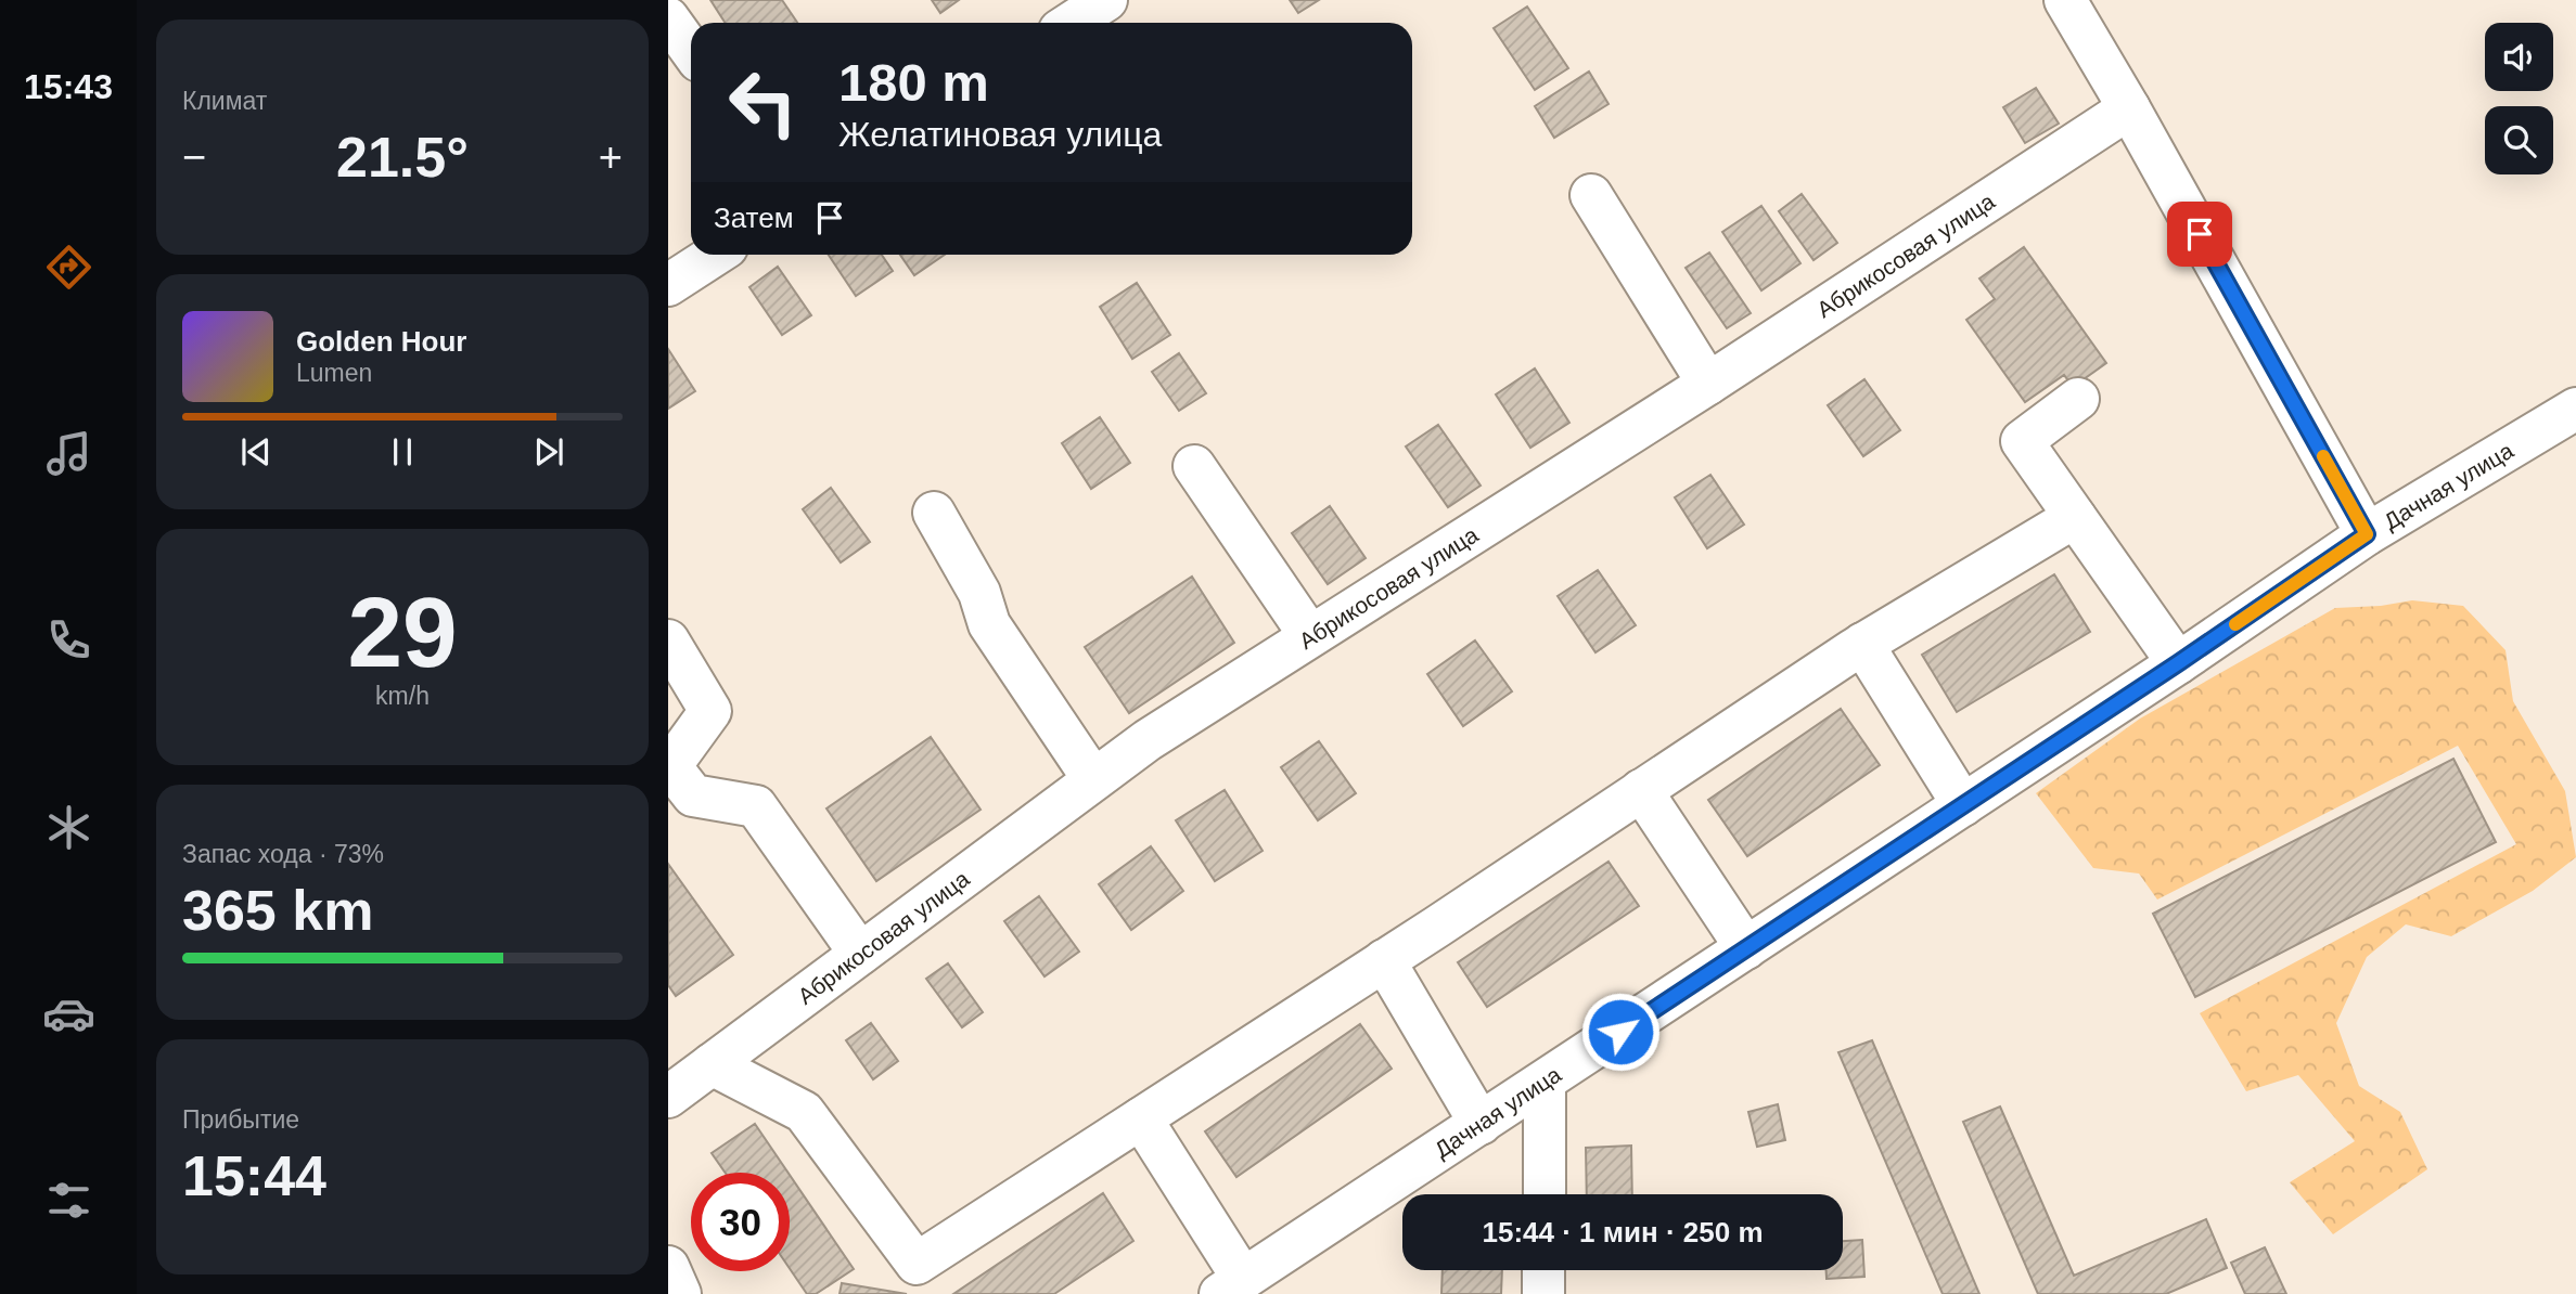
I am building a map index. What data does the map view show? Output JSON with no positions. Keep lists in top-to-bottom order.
{
  "streets": {
    "street": ["Абрикосовая улица", "Дачная улица"]
  },
  "page": {
    "tabs": "15:43",
    "tile": [
      "Климат",
      ["29", "km/h"],
      ["Запас хода · 73%", "365 km"],
      ["Прибытие", "15:44"]
    ],
    "turn": ["180 m", "Желатиновая улица"],
    "heat": ["−", "21.5°", "+"],
    "then": "Затем",
    "song": ["Golden Hour", "Lumen"],
    "limit": "30",
    "trip": "15:44 · 1 мин · 250 m"
  }
}
